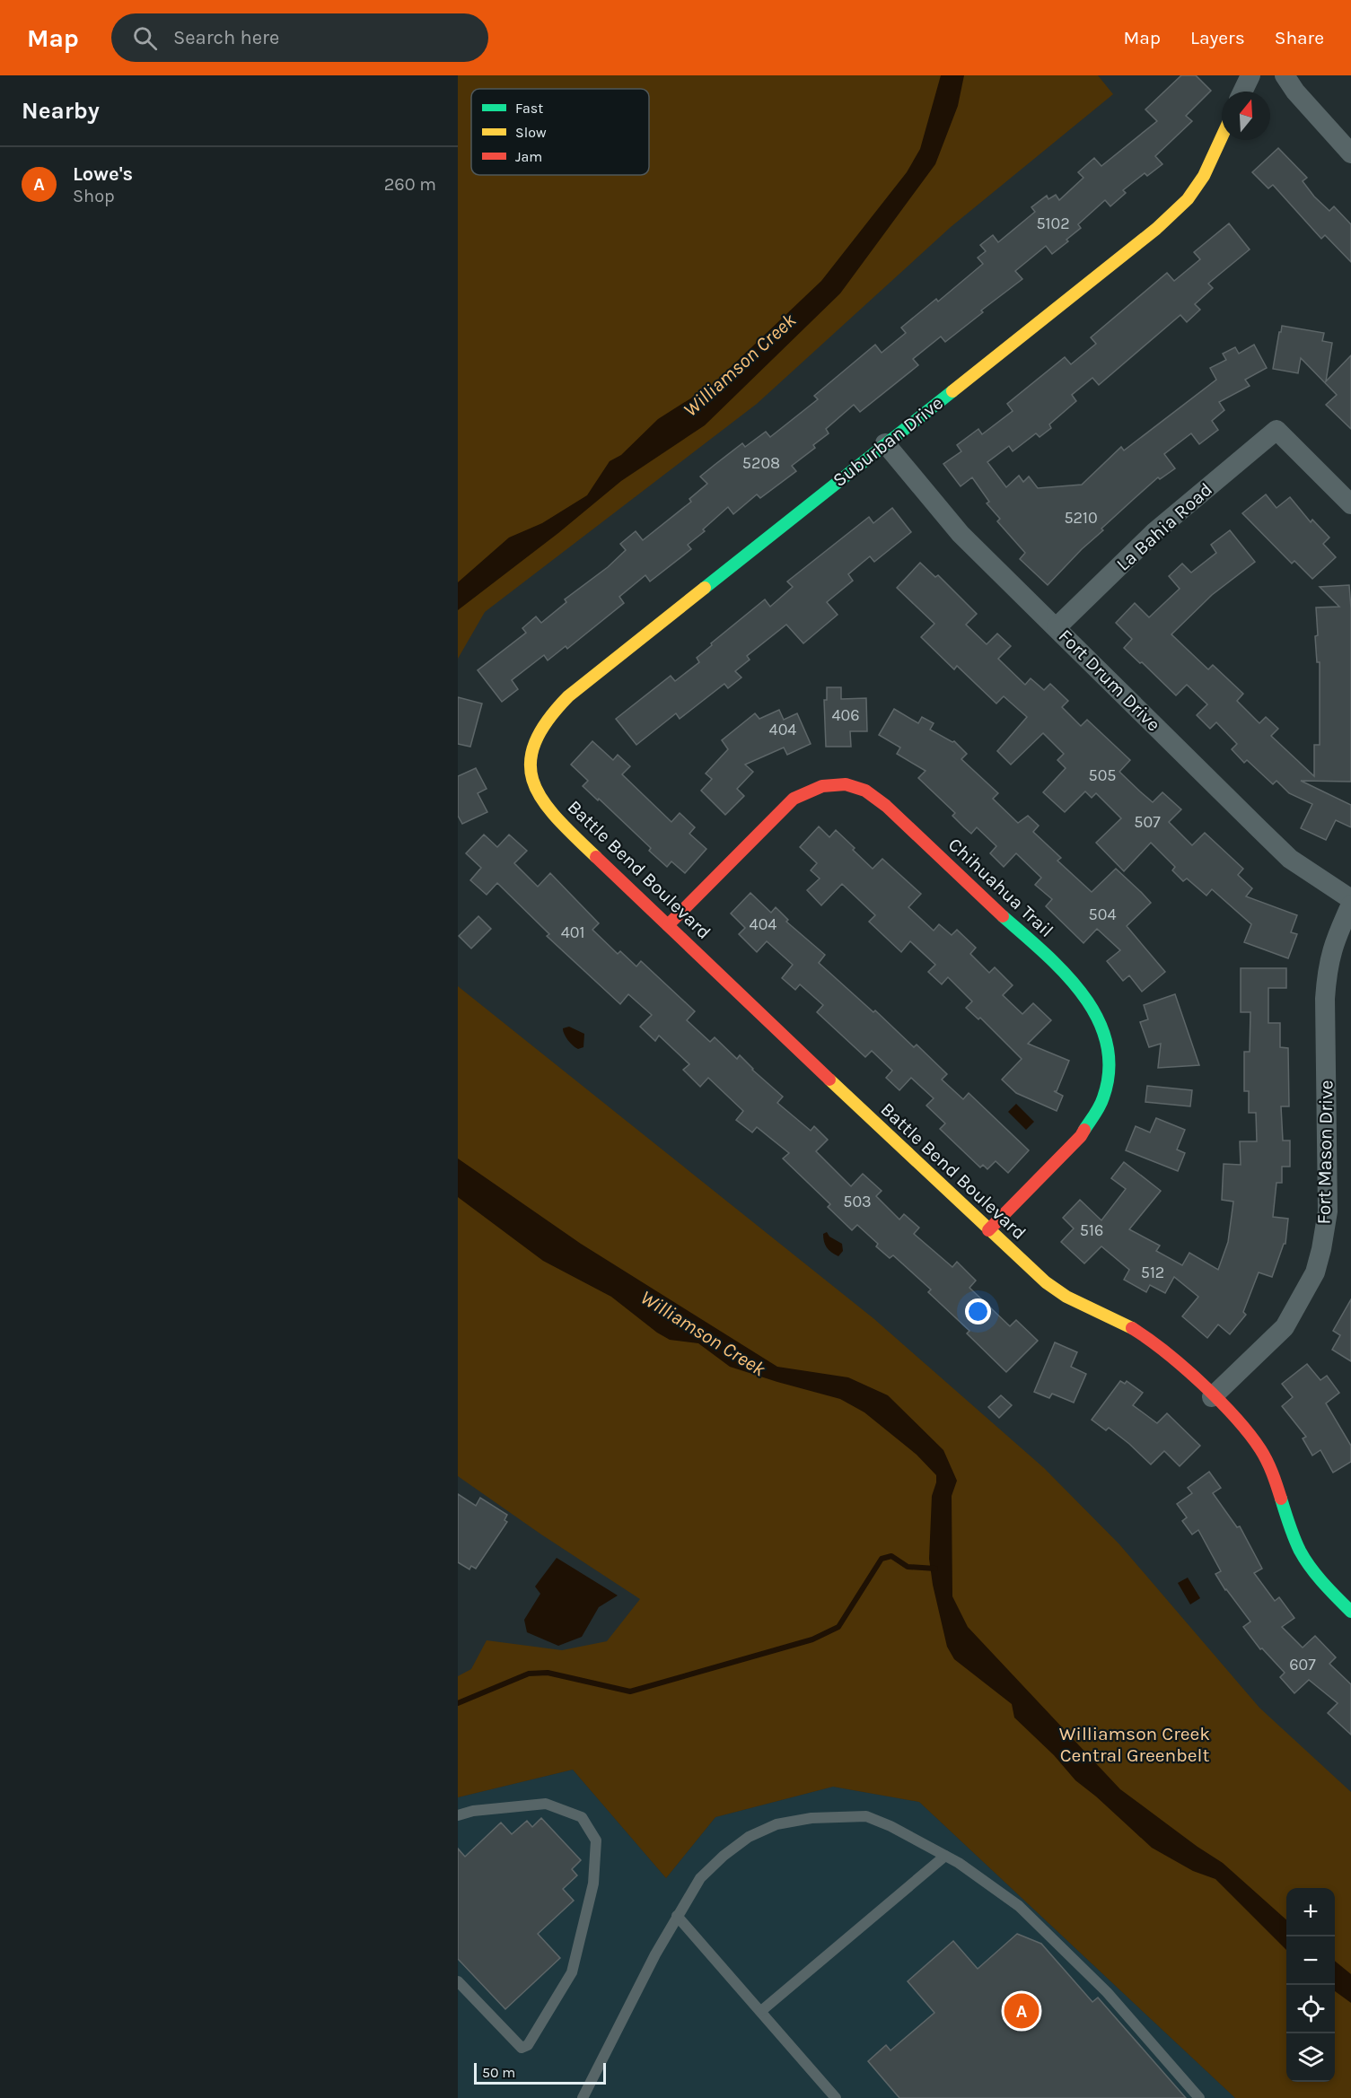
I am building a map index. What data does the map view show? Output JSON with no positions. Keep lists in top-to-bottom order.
{
  "streets": {
    "street": [
      "Suburban Drive",
      "La Bahia Road",
      "Fort Drum Drive",
      "Battle Bend Boulevard",
      "Chihuahua Trail",
      "Fort Mason Drive"
    ]
  },
  "crossings": [
    ["Suburban Drive", "Fort Drum Drive"],
    ["Suburban Drive", "Battle Bend Boulevard"],
    ["La Bahia Road", "Fort Drum Drive"],
    ["Battle Bend Boulevard", "Chihuahua Trail"],
    ["Battle Bend Boulevard", "Fort Mason Drive"]
  ],
  "water": ["Williamson Creek"],
  "parks": ["Williamson Creek Central Greenbelt"],
  "house_numbers": [
    "5102",
    "5208",
    "5210",
    "406",
    "404",
    "505",
    "507",
    "504",
    "404",
    "401",
    "503",
    "516",
    "512",
    "607"
  ],
  "legend": ["Fast", "Slow", "Jam"],
  "scale_bar": "50 m",
  "north": "top",
  "page": {
    "header": "Map",
    "search": "Search here",
    "nav": ["Map", "Layers", "Share"],
    "heading": "Nearby",
    "list": [
      {
        "mark": "A",
        "name": "Lowe's",
        "note": "Shop",
        "value": "260 m"
      }
    ],
    "map_buttons": ["+", "−"],
    "pins": "A",
    "scale": "50 m"
  }
}
